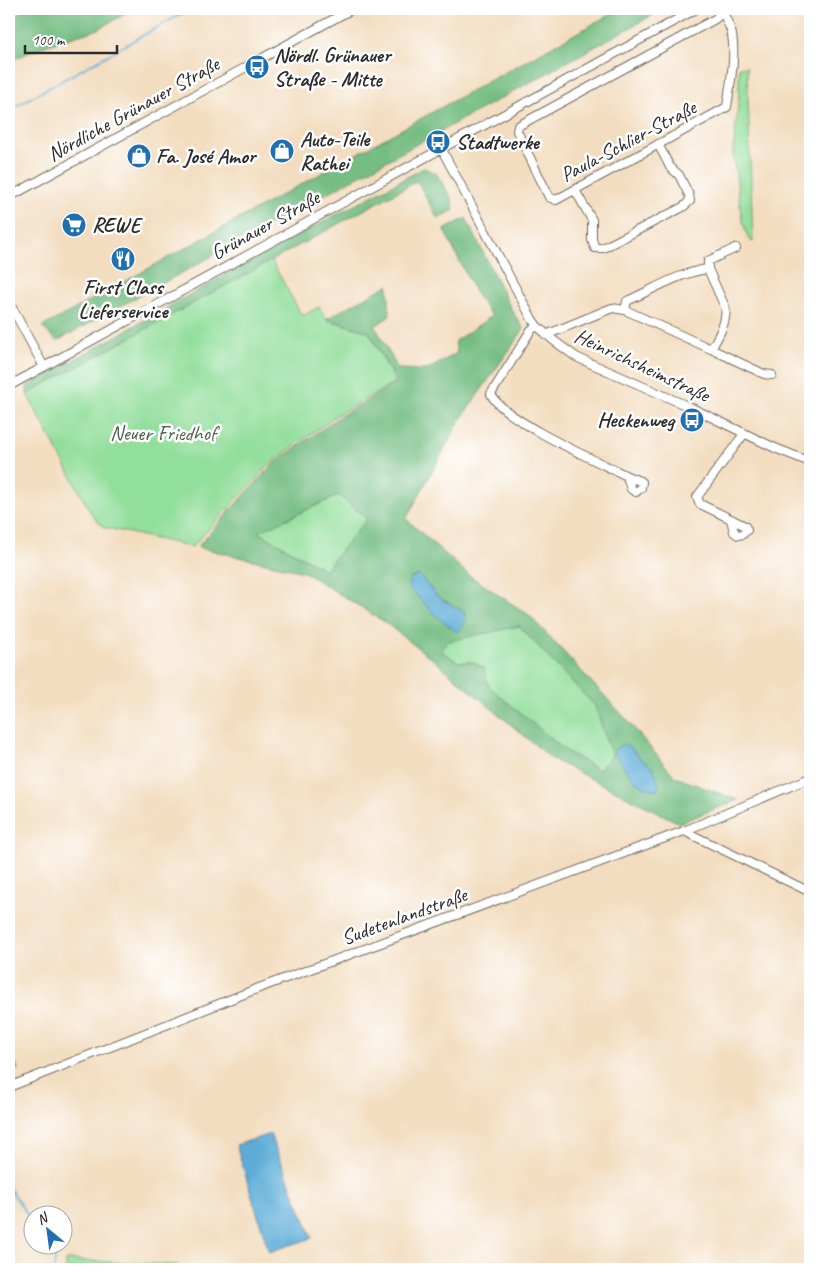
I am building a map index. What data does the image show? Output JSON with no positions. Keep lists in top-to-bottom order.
{
  "streets": {
    "street": [
      "Nördliche Grünauer Straße",
      "Paula-Schlier-Straße",
      "Grünauer Straße",
      "Heinrichsheimstraße",
      "Sudetenlandstraße"
    ]
  },
  "crossings": [
    ["Grünauer Straße", "Heinrichsheimstraße"]
  ],
  "parks": ["Neuer Friedhof"],
  "places": {
    "bus stop": ["Nördl. Grünauer Straße - Mitte", "Stadtwerke", "Heckenweg"],
    "shop": ["Auto-Teile Rathei", "Fa. José Amor"],
    "supermarket": ["REWE"],
    "restaurant": ["First Class Lieferservice"]
  },
  "scale_bar": "100 m",
  "north": "top left"
}
